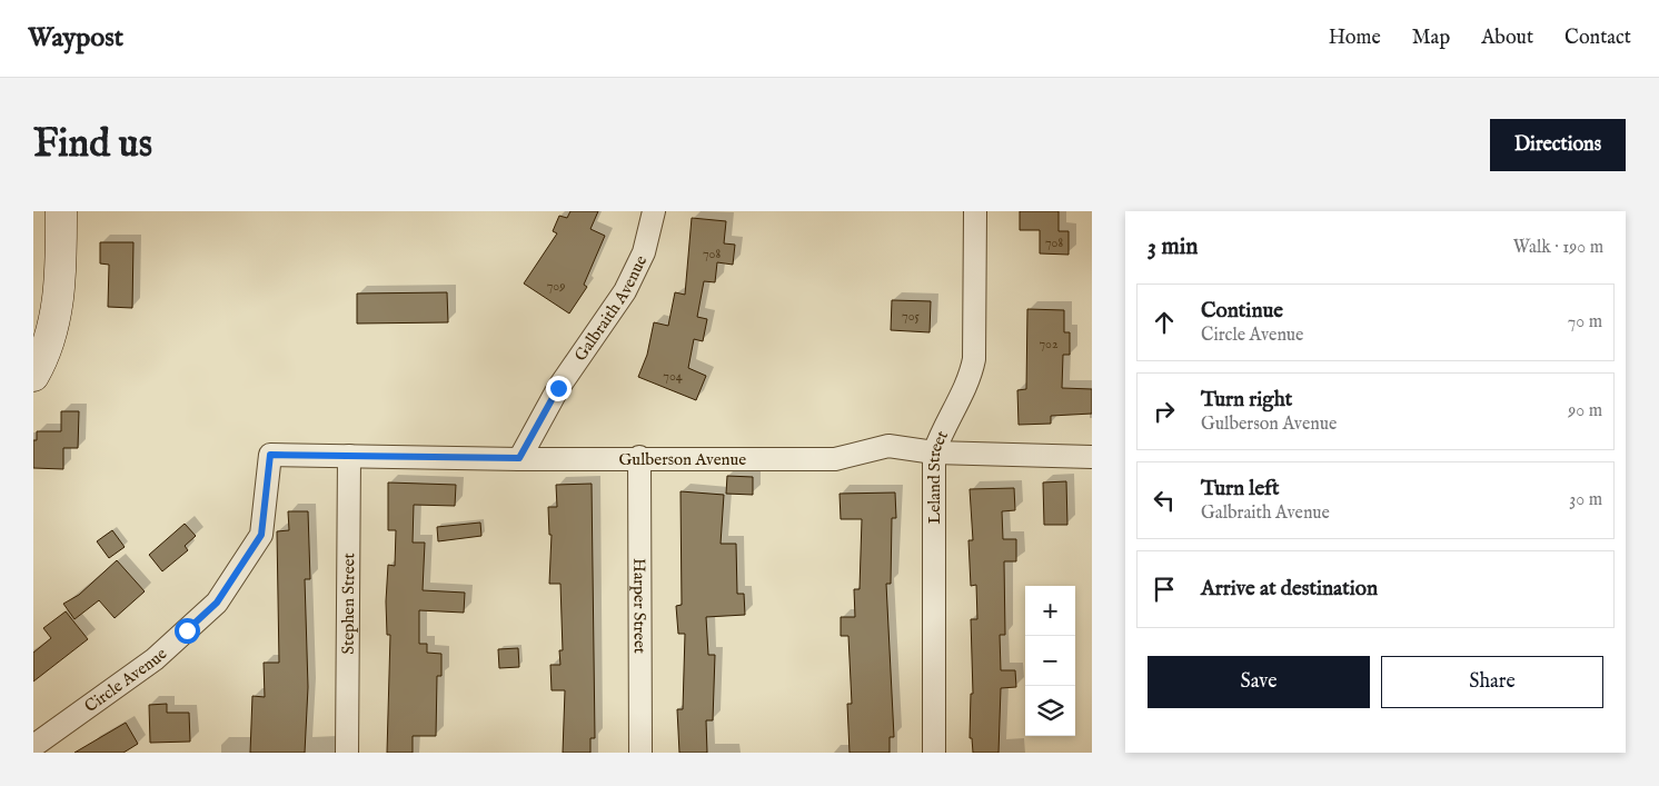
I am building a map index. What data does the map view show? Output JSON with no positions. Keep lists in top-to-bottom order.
{
  "streets": {
    "street": [
      "Galbraith Avenue",
      "Gulberson Avenue",
      "Leland Street",
      "Stephen Street",
      "Harper Street",
      "Circle Avenue"
    ]
  },
  "crossings": [
    ["Galbraith Avenue", "Gulberson Avenue"],
    ["Gulberson Avenue", "Leland Street"],
    ["Gulberson Avenue", "Stephen Street"],
    ["Gulberson Avenue", "Harper Street"],
    ["Gulberson Avenue", "Circle Avenue"]
  ],
  "house_numbers": [
    "708",
    "708",
    "709",
    "705",
    "702",
    "704"
  ],
  "page": {
    "header": "Waypost",
    "nav": [
      "Home",
      "Map",
      "About",
      "Contact"
    ],
    "buttons": [
      "Directions",
      ["Save", "Share"]
    ],
    "title": "Find us",
    "heading": ["3 min", "Walk · 190 m"],
    "list": [
      ["Continue", "Circle Avenue", "70 m"],
      ["Turn right", "Gulberson Avenue", "90 m"],
      ["Turn left", "Galbraith Avenue", "30 m"],
      "Arrive at destination"
    ],
    "map_buttons": ["+", "−"]
  }
}
